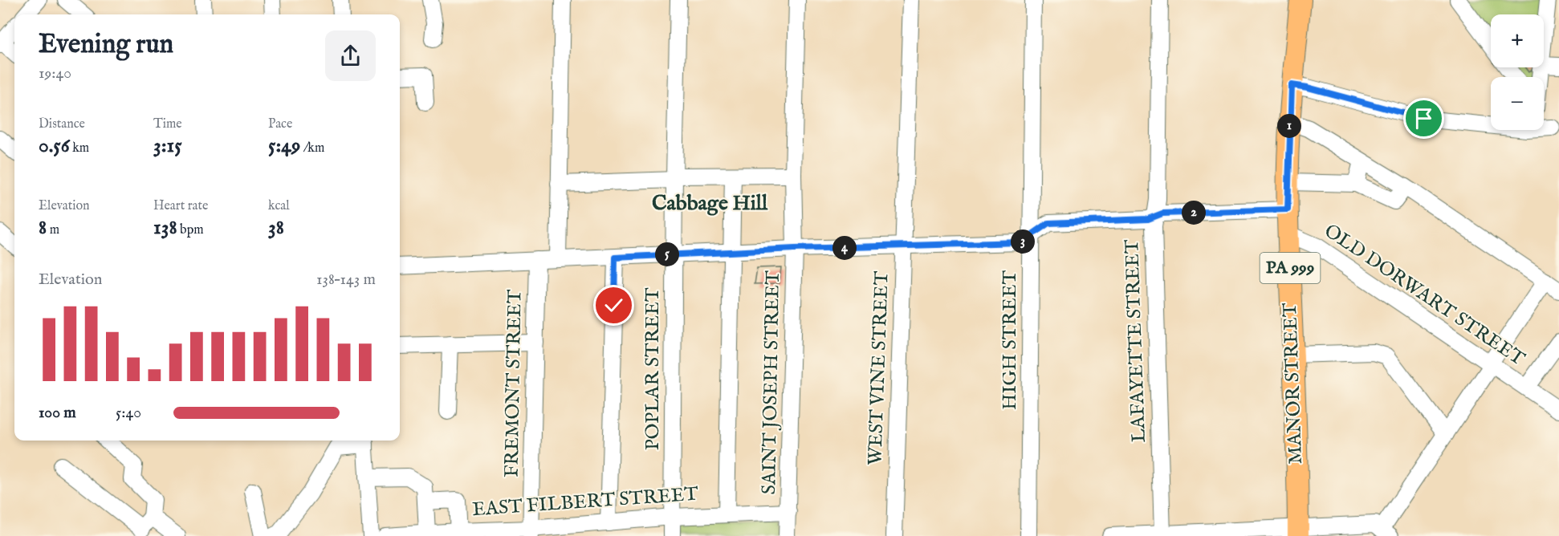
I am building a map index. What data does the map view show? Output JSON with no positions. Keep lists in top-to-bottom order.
{
  "streets": {
    "main road": ["PA 999", "MANOR STREET"],
    "street": [
      "OLD DORWART STREET",
      "HIGH STREET",
      "LAFAYETTE STREET",
      "WEST VINE STREET",
      "POPLAR STREET",
      "SAINT JOSEPH STREET",
      "FREMONT STREET",
      "EAST FILBERT STREET"
    ]
  },
  "crossings": [
    ["OLD DORWART STREET", "MANOR STREET"],
    ["POPLAR STREET", "EAST FILBERT STREET"],
    ["SAINT JOSEPH STREET", "EAST FILBERT STREET"],
    ["FREMONT STREET", "EAST FILBERT STREET"]
  ],
  "districts": ["Cabbage Hill"],
  "page": {
    "map_buttons": ["+", "−"],
    "heading": ["Evening run", "19:40"],
    "stats": [
      ["Distance", "0.56 km"],
      ["Time", "3:15"],
      ["Pace", "5:49 /km"],
      ["Elevation", "8 m"],
      ["Heart rate", "138 bpm"],
      ["kcal", "38"]
    ],
    "pins": [
      "1",
      "2",
      "3",
      "4",
      "5"
    ],
    "chart": ["Elevation", "138–143 m"],
    "list": [
      {
        "name": "100 m",
        "note": "5:40"
      }
    ]
  }
}
